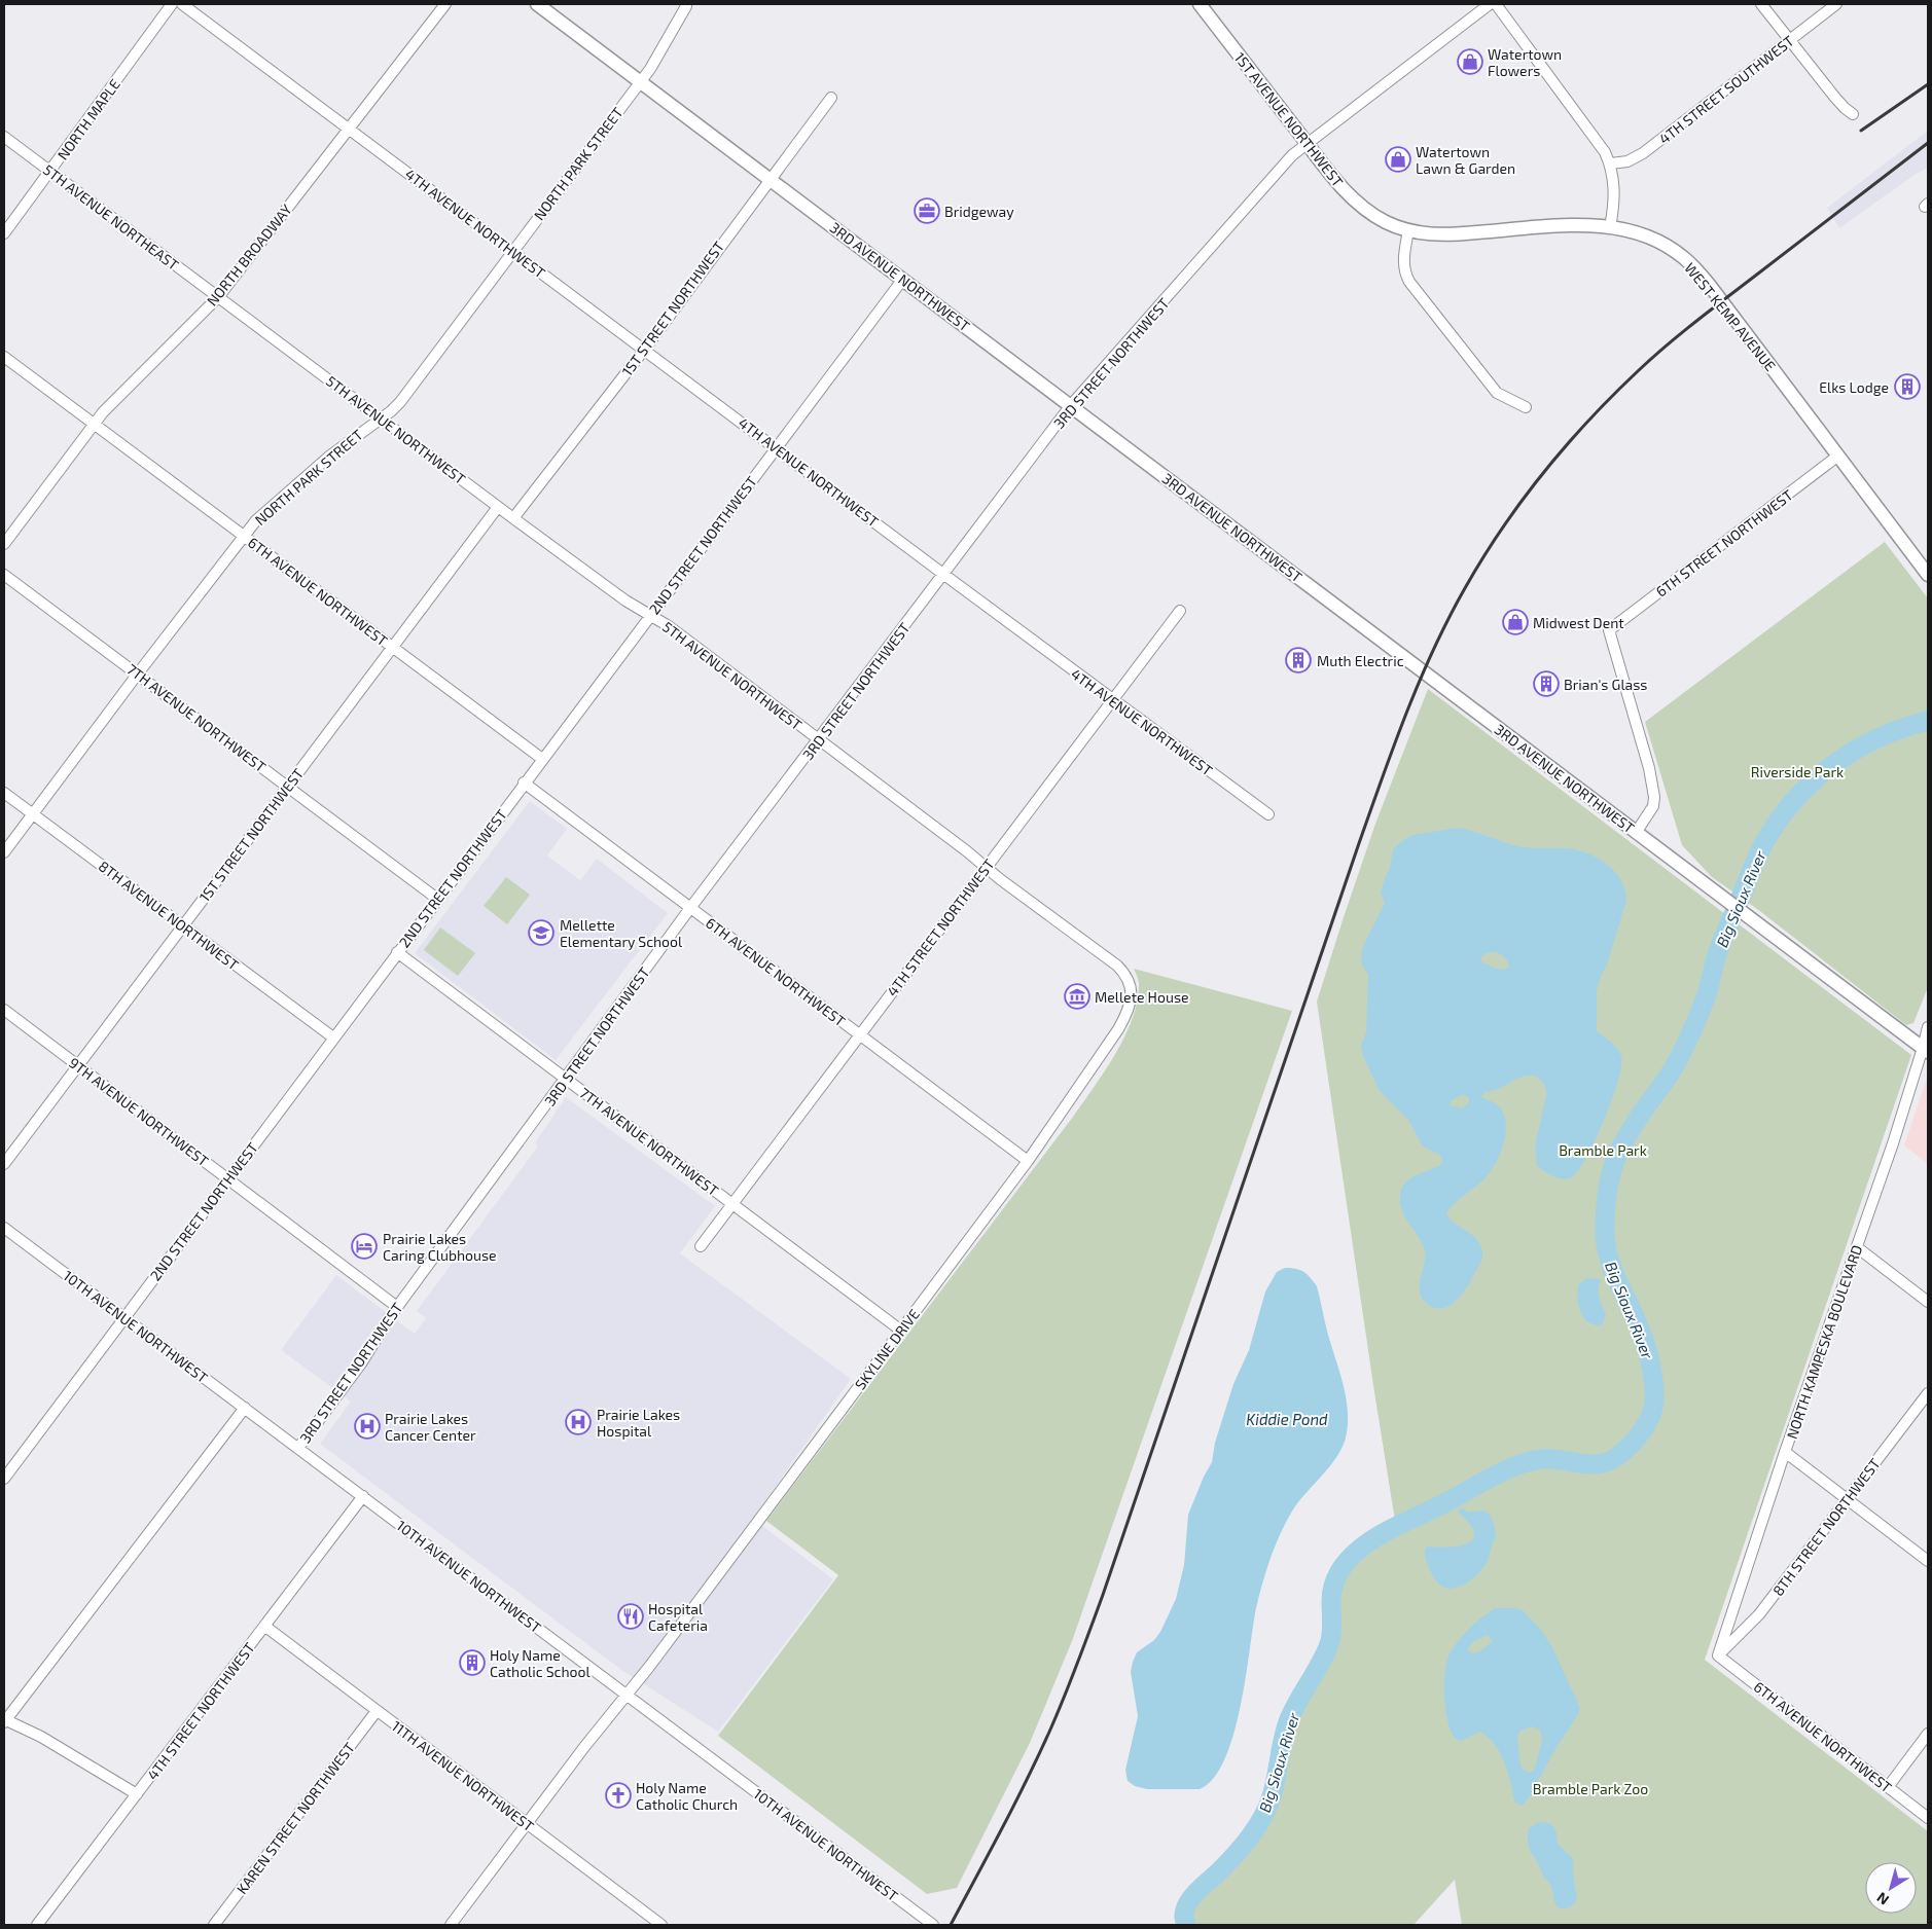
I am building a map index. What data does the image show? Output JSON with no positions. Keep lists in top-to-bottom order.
{
  "streets": {
    "main road": ["1ST AVENUE NORTHWEST", "3RD AVENUE NORTHWEST", "WEST KEMP AVENUE"],
    "street": [
      "4TH STREET SOUTHWEST",
      "NORTH MAPLE",
      "NORTH PARK STREET",
      "5TH AVENUE NORTHEAST",
      "4TH AVENUE NORTHWEST",
      "NORTH BROADWAY",
      "1ST STREET NORTHWEST",
      "3RD STREET NORTHWEST",
      "5TH AVENUE NORTHWEST",
      "6TH STREET NORTHWEST",
      "2ND STREET NORTHWEST",
      "6TH AVENUE NORTHWEST",
      "7TH AVENUE NORTHWEST",
      "8TH AVENUE NORTHWEST",
      "4TH STREET NORTHWEST",
      "9TH AVENUE NORTHWEST",
      "10TH AVENUE NORTHWEST",
      "NORTH KAMPESKA BOULEVARD",
      "SKYLINE DRIVE",
      "8TH STREET NORTHWEST",
      "11TH AVENUE NORTHWEST",
      "KAREN STREET NORTHWEST"
    ]
  },
  "crossings": [
    ["NORTH MAPLE", "5TH AVENUE NORTHEAST"],
    ["1ST AVENUE NORTHWEST", "3RD STREET NORTHWEST"],
    ["NORTH PARK STREET", "4TH AVENUE NORTHWEST"],
    ["NORTH PARK STREET", "3RD AVENUE NORTHWEST"],
    ["NORTH PARK STREET", "5TH AVENUE NORTHWEST"],
    ["NORTH PARK STREET", "6TH AVENUE NORTHWEST"],
    ["NORTH PARK STREET", "7TH AVENUE NORTHWEST"],
    ["NORTH PARK STREET", "8TH AVENUE NORTHWEST"],
    ["5TH AVENUE NORTHEAST", "NORTH BROADWAY"],
    ["5TH AVENUE NORTHEAST", "5TH AVENUE NORTHWEST"],
    ["4TH AVENUE NORTHWEST", "NORTH BROADWAY"],
    ["4TH AVENUE NORTHWEST", "1ST STREET NORTHWEST"],
    ["4TH AVENUE NORTHWEST", "3RD STREET NORTHWEST"],
    ["4TH AVENUE NORTHWEST", "2ND STREET NORTHWEST"],
    ["4TH AVENUE NORTHWEST", "4TH STREET NORTHWEST"],
    ["NORTH BROADWAY", "5TH AVENUE NORTHWEST"],
    ["NORTH BROADWAY", "6TH AVENUE NORTHWEST"],
    ["3RD AVENUE NORTHWEST", "1ST STREET NORTHWEST"],
    ["3RD AVENUE NORTHWEST", "3RD STREET NORTHWEST"],
    ["3RD AVENUE NORTHWEST", "6TH STREET NORTHWEST"],
    ["3RD AVENUE NORTHWEST", "2ND STREET NORTHWEST"],
    ["3RD AVENUE NORTHWEST", "NORTH KAMPESKA BOULEVARD"],
    ["1ST STREET NORTHWEST", "5TH AVENUE NORTHWEST"],
    ["1ST STREET NORTHWEST", "6TH AVENUE NORTHWEST"],
    ["1ST STREET NORTHWEST", "7TH AVENUE NORTHWEST"],
    ["1ST STREET NORTHWEST", "8TH AVENUE NORTHWEST"],
    ["1ST STREET NORTHWEST", "9TH AVENUE NORTHWEST"],
    ["WEST KEMP AVENUE", "6TH STREET NORTHWEST"],
    ["3RD STREET NORTHWEST", "5TH AVENUE NORTHWEST"],
    ["3RD STREET NORTHWEST", "6TH AVENUE NORTHWEST"],
    ["3RD STREET NORTHWEST", "7TH AVENUE NORTHWEST"],
    ["3RD STREET NORTHWEST", "9TH AVENUE NORTHWEST"],
    ["3RD STREET NORTHWEST", "10TH AVENUE NORTHWEST"],
    ["5TH AVENUE NORTHWEST", "2ND STREET NORTHWEST"],
    ["5TH AVENUE NORTHWEST", "4TH STREET NORTHWEST"],
    ["5TH AVENUE NORTHWEST", "SKYLINE DRIVE"],
    ["2ND STREET NORTHWEST", "6TH AVENUE NORTHWEST"],
    ["2ND STREET NORTHWEST", "7TH AVENUE NORTHWEST"],
    ["2ND STREET NORTHWEST", "8TH AVENUE NORTHWEST"],
    ["2ND STREET NORTHWEST", "9TH AVENUE NORTHWEST"],
    ["2ND STREET NORTHWEST", "10TH AVENUE NORTHWEST"],
    ["6TH AVENUE NORTHWEST", "4TH STREET NORTHWEST"],
    ["6TH AVENUE NORTHWEST", "NORTH KAMPESKA BOULEVARD"],
    ["6TH AVENUE NORTHWEST", "SKYLINE DRIVE"],
    ["6TH AVENUE NORTHWEST", "8TH STREET NORTHWEST"],
    ["7TH AVENUE NORTHWEST", "4TH STREET NORTHWEST"],
    ["7TH AVENUE NORTHWEST", "SKYLINE DRIVE"],
    ["4TH STREET NORTHWEST", "10TH AVENUE NORTHWEST"],
    ["4TH STREET NORTHWEST", "11TH AVENUE NORTHWEST"],
    ["10TH AVENUE NORTHWEST", "SKYLINE DRIVE"],
    ["NORTH KAMPESKA BOULEVARD", "8TH STREET NORTHWEST"],
    ["SKYLINE DRIVE", "11TH AVENUE NORTHWEST"],
    ["11TH AVENUE NORTHWEST", "KAREN STREET NORTHWEST"]
  ],
  "water": ["Big Sioux River", "Kiddie Pond"],
  "parks": ["Riverside Park", "Bramble Park", "Bramble Park Zoo"],
  "places": {
    "shop": ["Watertown Flowers", "Watertown Lawn & Garden", "Midwest Dent"],
    "office": ["Bridgeway"],
    "building": [
      "Elks Lodge",
      "Muth Electric",
      "Brian's Glass",
      "Holy Name Catholic School"
    ],
    "school or university": ["Mellette Elementary School"],
    "museum": ["Mellete House"],
    "hotel": ["Prairie Lakes Caring Clubhouse"],
    "hospital": ["Prairie Lakes Hospital", "Prairie Lakes Cancer Center"],
    "restaurant": ["Hospital Cafeteria"],
    "church": ["Holy Name Catholic Church"]
  },
  "north": "bottom left"
}
